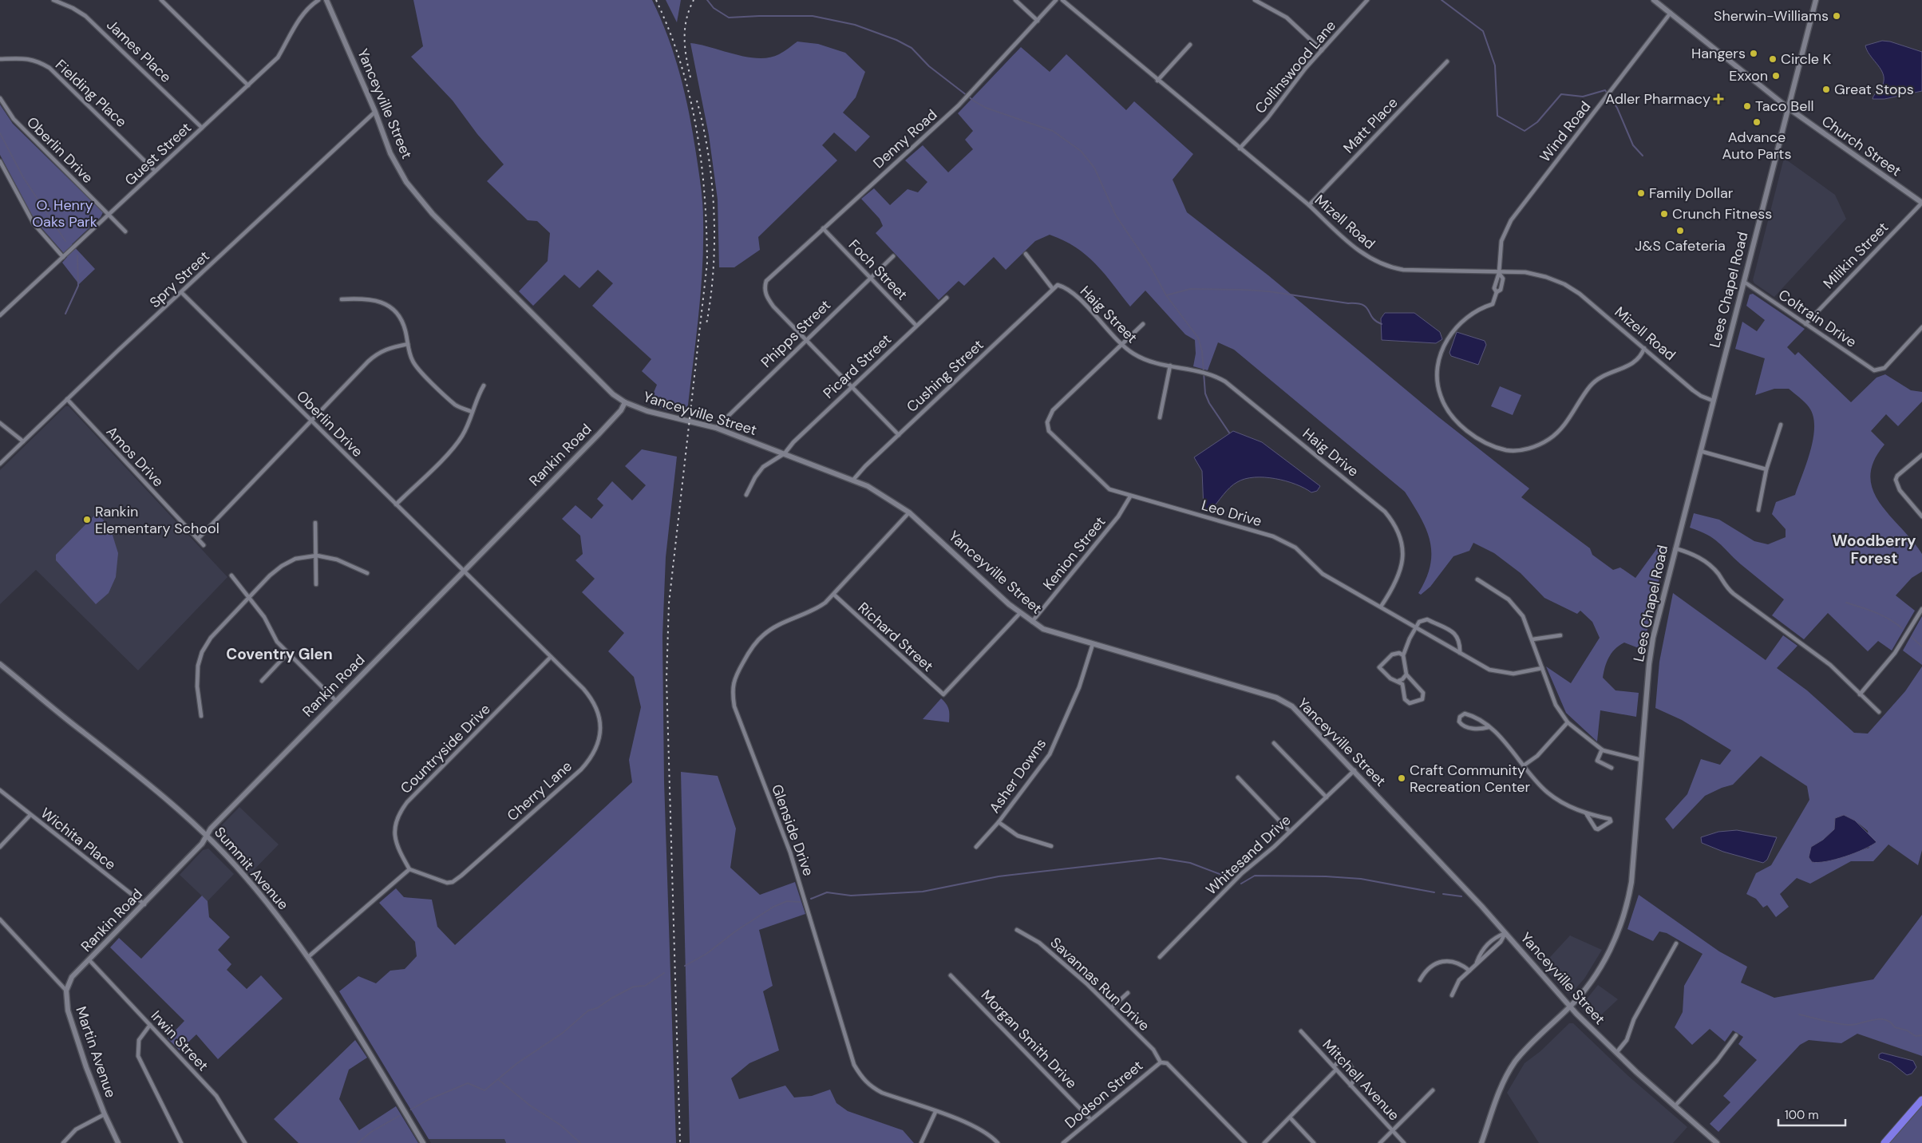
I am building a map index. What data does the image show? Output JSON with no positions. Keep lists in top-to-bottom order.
{
  "streets": {
    "main road": [
      "Yanceyville Street",
      "Church Street",
      "Lees Chapel Road",
      "Rankin Road",
      "Summit Avenue",
      "Martin Avenue"
    ],
    "street": [
      "James Place",
      "Collinswood Lane",
      "Fielding Place",
      "Matt Place",
      "Wind Road",
      "Denny Road",
      "Oberlin Drive",
      "Guest Street",
      "Mizell Road",
      "Milikin Street",
      "Foch Street",
      "Spry Street",
      "Haig Street",
      "Coltrain Drive",
      "Phipps Street",
      "Picard Street",
      "Cushing Street",
      "Haig Drive",
      "Amos Drive",
      "Leo Drive",
      "Kenion Street",
      "Richard Street",
      "Countryside Drive",
      "Asher Downs",
      "Cherry Lane",
      "Glenside Drive",
      "Wichita Place",
      "Whitesand Drive",
      "Savannas Run Drive",
      "Morgan Smith Drive",
      "Irwin Street",
      "Mitchell Avenue",
      "Dodson Street"
    ]
  },
  "crossings": [
    ["James Place", "Guest Street"],
    ["Collinswood Lane", "Mizell Road"],
    ["Fielding Place", "Guest Street"],
    ["Yanceyville Street", "Spry Street"],
    ["Yanceyville Street", "Lees Chapel Road"],
    ["Yanceyville Street", "Phipps Street"],
    ["Yanceyville Street", "Picard Street"],
    ["Yanceyville Street", "Cushing Street"],
    ["Yanceyville Street", "Rankin Road"],
    ["Yanceyville Street", "Kenion Street"],
    ["Yanceyville Street", "Richard Street"],
    ["Yanceyville Street", "Asher Downs"],
    ["Yanceyville Street", "Glenside Drive"],
    ["Yanceyville Street", "Whitesand Drive"],
    ["Matt Place", "Mizell Road"],
    ["Wind Road", "Church Street"],
    ["Wind Road", "Mizell Road"],
    ["Denny Road", "Foch Street"],
    ["Denny Road", "Phipps Street"],
    ["Church Street", "Milikin Street"],
    ["Church Street", "Lees Chapel Road"],
    ["Oberlin Drive", "Guest Street"],
    ["Oberlin Drive", "Spry Street"],
    ["Oberlin Drive", "Rankin Road"],
    ["Oberlin Drive", "Cherry Lane"],
    ["Mizell Road", "Lees Chapel Road"],
    ["Milikin Street", "Coltrain Drive"],
    ["Foch Street", "Phipps Street"],
    ["Foch Street", "Picard Street"],
    ["Spry Street", "Amos Drive"],
    ["Lees Chapel Road", "Coltrain Drive"],
    ["Haig Street", "Cushing Street"],
    ["Haig Street", "Haig Drive"],
    ["Haig Street", "Leo Drive"],
    ["Haig Drive", "Leo Drive"],
    ["Rankin Road", "Cherry Lane"],
    ["Rankin Road", "Wichita Place"],
    ["Rankin Road", "Summit Avenue"],
    ["Rankin Road", "Irwin Street"],
    ["Rankin Road", "Martin Avenue"],
    ["Leo Drive", "Kenion Street"],
    ["Richard Street", "Glenside Drive"],
    ["Countryside Drive", "Cherry Lane"],
    ["Savannas Run Drive", "Dodson Street"],
    ["Morgan Smith Drive", "Dodson Street"]
  ],
  "districts": ["Woodberry Forest", "Coventry Glen"],
  "parks": ["O. Henry Oaks Park"],
  "places": {
    "other": [
      "Sherwin-Williams",
      "Hangers",
      "Circle K",
      "Exxon",
      "Great Stops",
      "Taco Bell",
      "Advance Auto Parts",
      "Family Dollar",
      "Crunch Fitness",
      "J&S Cafeteria",
      "Rankin Elementary School",
      "Craft Community Recreation Center"
    ],
    "health": ["Adler Pharmacy"]
  },
  "scale_bar": "100 m"
}
